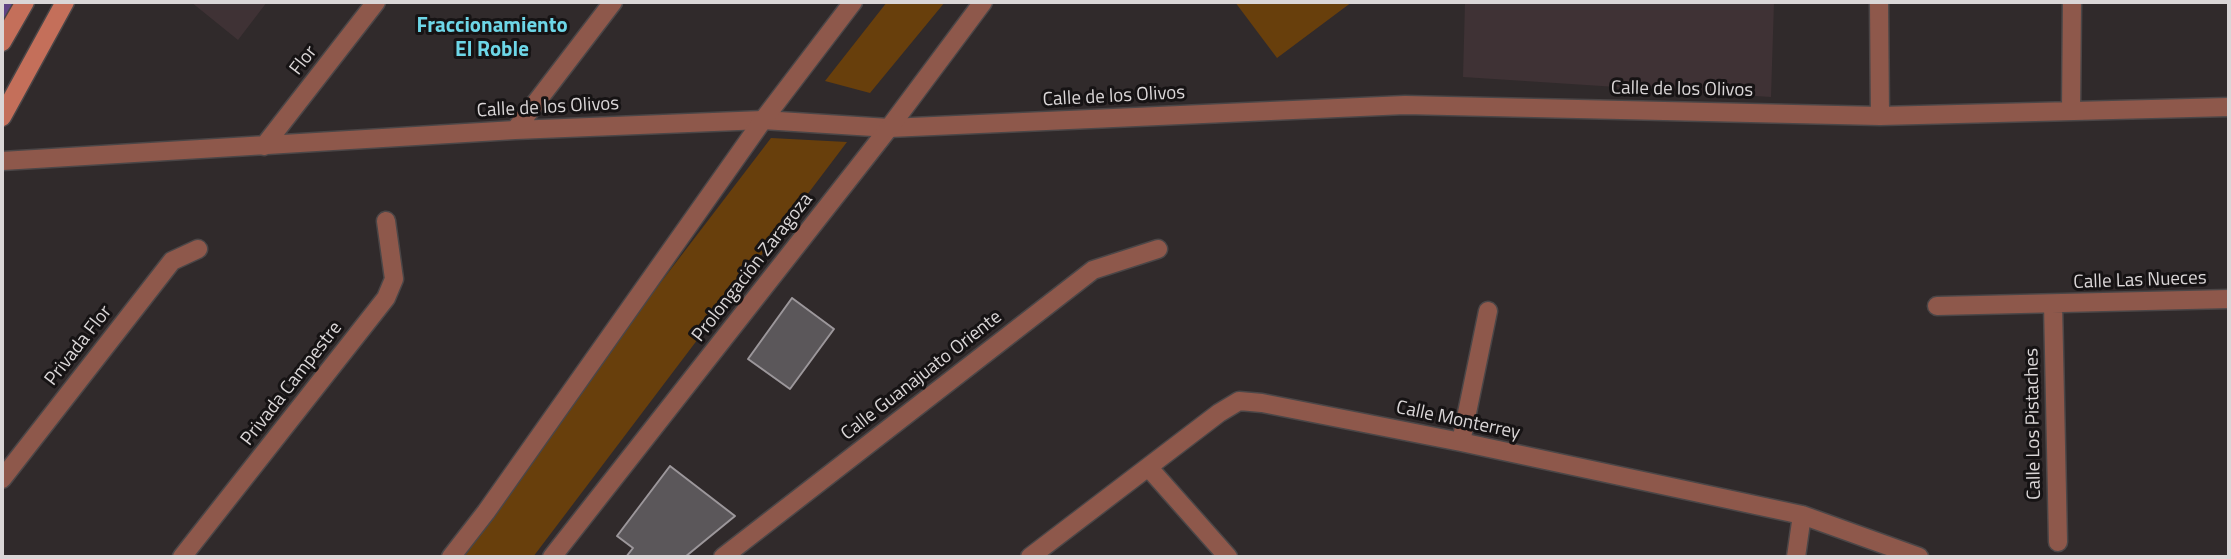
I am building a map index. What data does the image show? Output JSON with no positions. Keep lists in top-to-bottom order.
{
  "streets": {
    "street": [
      "Flor",
      "Calle de los Olivos",
      "Prolongación Zaragoza",
      "Calle Las Nueces",
      "Privada Flor",
      "Calle Guanajuato Oriente",
      "Privada Campestre",
      "Calle Monterrey",
      "Calle Los Pistaches"
    ]
  },
  "crossings": [
    ["Flor", "Calle de los Olivos"],
    ["Calle de los Olivos", "Prolongación Zaragoza"],
    ["Calle Las Nueces", "Calle Los Pistaches"]
  ],
  "districts": ["Fraccionamiento El Roble"]
}
